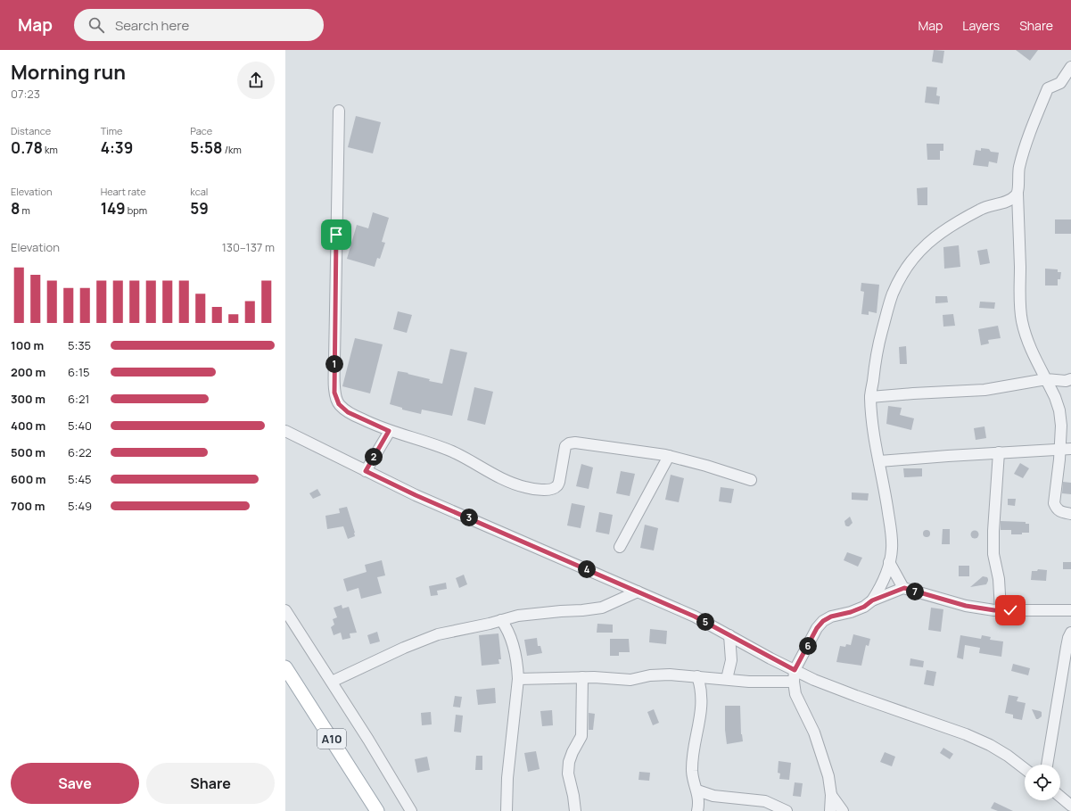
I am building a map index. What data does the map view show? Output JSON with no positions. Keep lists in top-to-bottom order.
{
  "streets": {
    "main road": ["A10"]
  },
  "page": {
    "header": "Map",
    "search": "Search here",
    "nav": ["Map", "Layers", "Share"],
    "heading": ["Morning run", "07:23"],
    "stats": [
      ["Distance", "0.78 km"],
      ["Time", "4:39"],
      ["Pace", "5:58 /km"],
      ["Elevation", "8 m"],
      ["Heart rate", "149 bpm"],
      ["kcal", "59"]
    ],
    "chart": ["Elevation", "130–137 m"],
    "list": [
      {
        "name": "100 m",
        "note": "5:35"
      },
      {
        "name": "200 m",
        "note": "6:15"
      },
      {
        "name": "300 m",
        "note": "6:21"
      },
      {
        "name": "400 m",
        "note": "5:40"
      },
      {
        "name": "500 m",
        "note": "6:22"
      },
      {
        "name": "600 m",
        "note": "5:45"
      },
      {
        "name": "700 m",
        "note": "5:49"
      }
    ],
    "pins": [
      "1",
      "2",
      "3",
      "4",
      "7",
      "5",
      "6"
    ],
    "buttons": ["Save", "Share"]
  }
}
